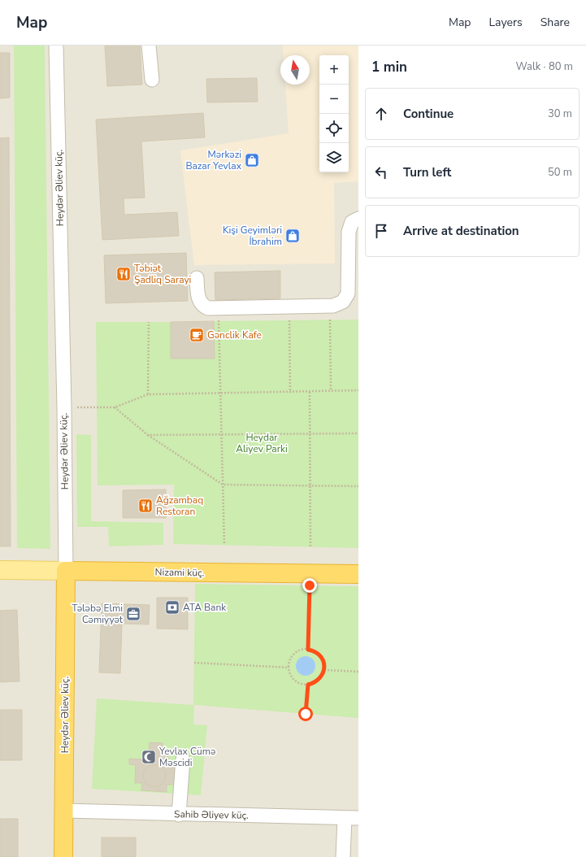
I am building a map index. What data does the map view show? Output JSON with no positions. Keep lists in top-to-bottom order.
{
  "streets": {
    "highway": ["Heydər Əliev küç.", "Nizami küç."],
    "street": ["Sahib Əliyev küç."]
  },
  "crossings": [
    ["Heydər Əliev küç.", "Nizami küç."],
    ["Heydər Əliev küç.", "Sahib Əliyev küç."]
  ],
  "parks": ["Heydar Aliyev Parki"],
  "places": {
    "shop": ["Mərkəzi Bazar Yevlax", "Kişi Geyimləri İbrahim"],
    "restaurant": ["Təbiət Şadliq Sarayi", "Ağzambaq Restoran"],
    "cafe": ["Gənclik Kafe"],
    "bank": ["ATA Bank"],
    "office": ["Tələbə Elmi Cəmiyyət"],
    "mosque": ["Yevlax Cümə Məscidi"]
  },
  "north": "top",
  "page": {
    "header": "Map",
    "nav": ["Map", "Layers", "Share"],
    "heading": ["1 min", "Walk · 80 m"],
    "map_buttons": ["+", "−"],
    "list": [
      ["Continue", "30 m"],
      ["Turn left", "50 m"],
      "Arrive at destination"
    ]
  }
}
